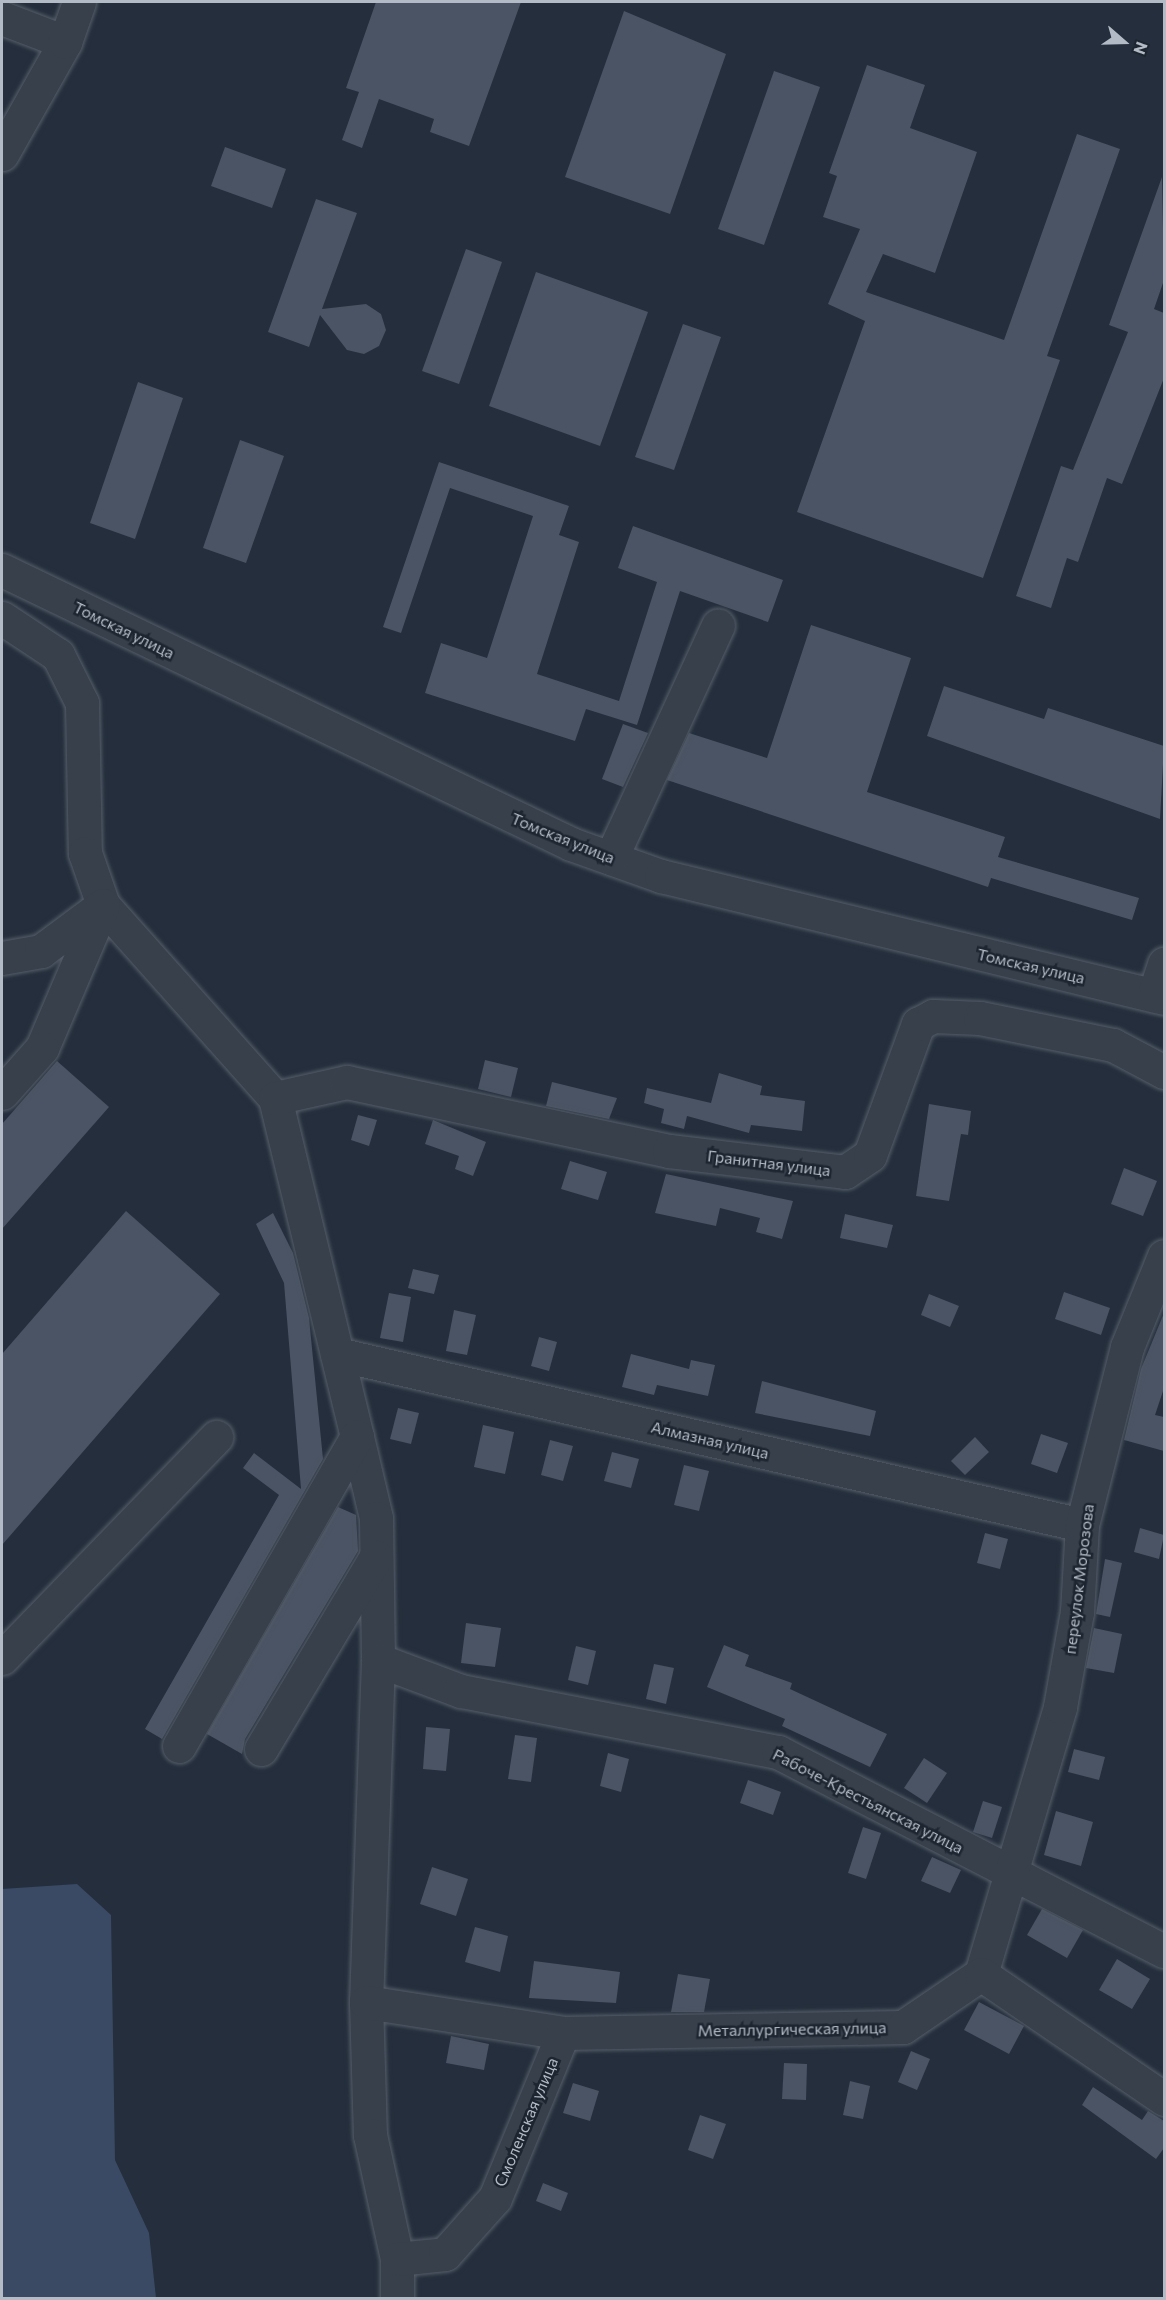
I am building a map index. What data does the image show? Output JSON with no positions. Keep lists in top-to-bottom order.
{
  "streets": {
    "street": [
      "Томская улица",
      "Гранитная улица",
      "Алмазная улица",
      "переулок Морозова",
      "Рабоче-Крестьянская улица",
      "Металлургическая улица",
      "Смоленская улица"
    ]
  },
  "crossings": [
    ["Алмазная улица", "переулок Морозова"],
    ["переулок Морозова", "Рабоче-Крестьянская улица"],
    ["переулок Морозова", "Металлургическая улица"],
    ["Металлургическая улица", "Смоленская улица"]
  ],
  "north": "right"
}
